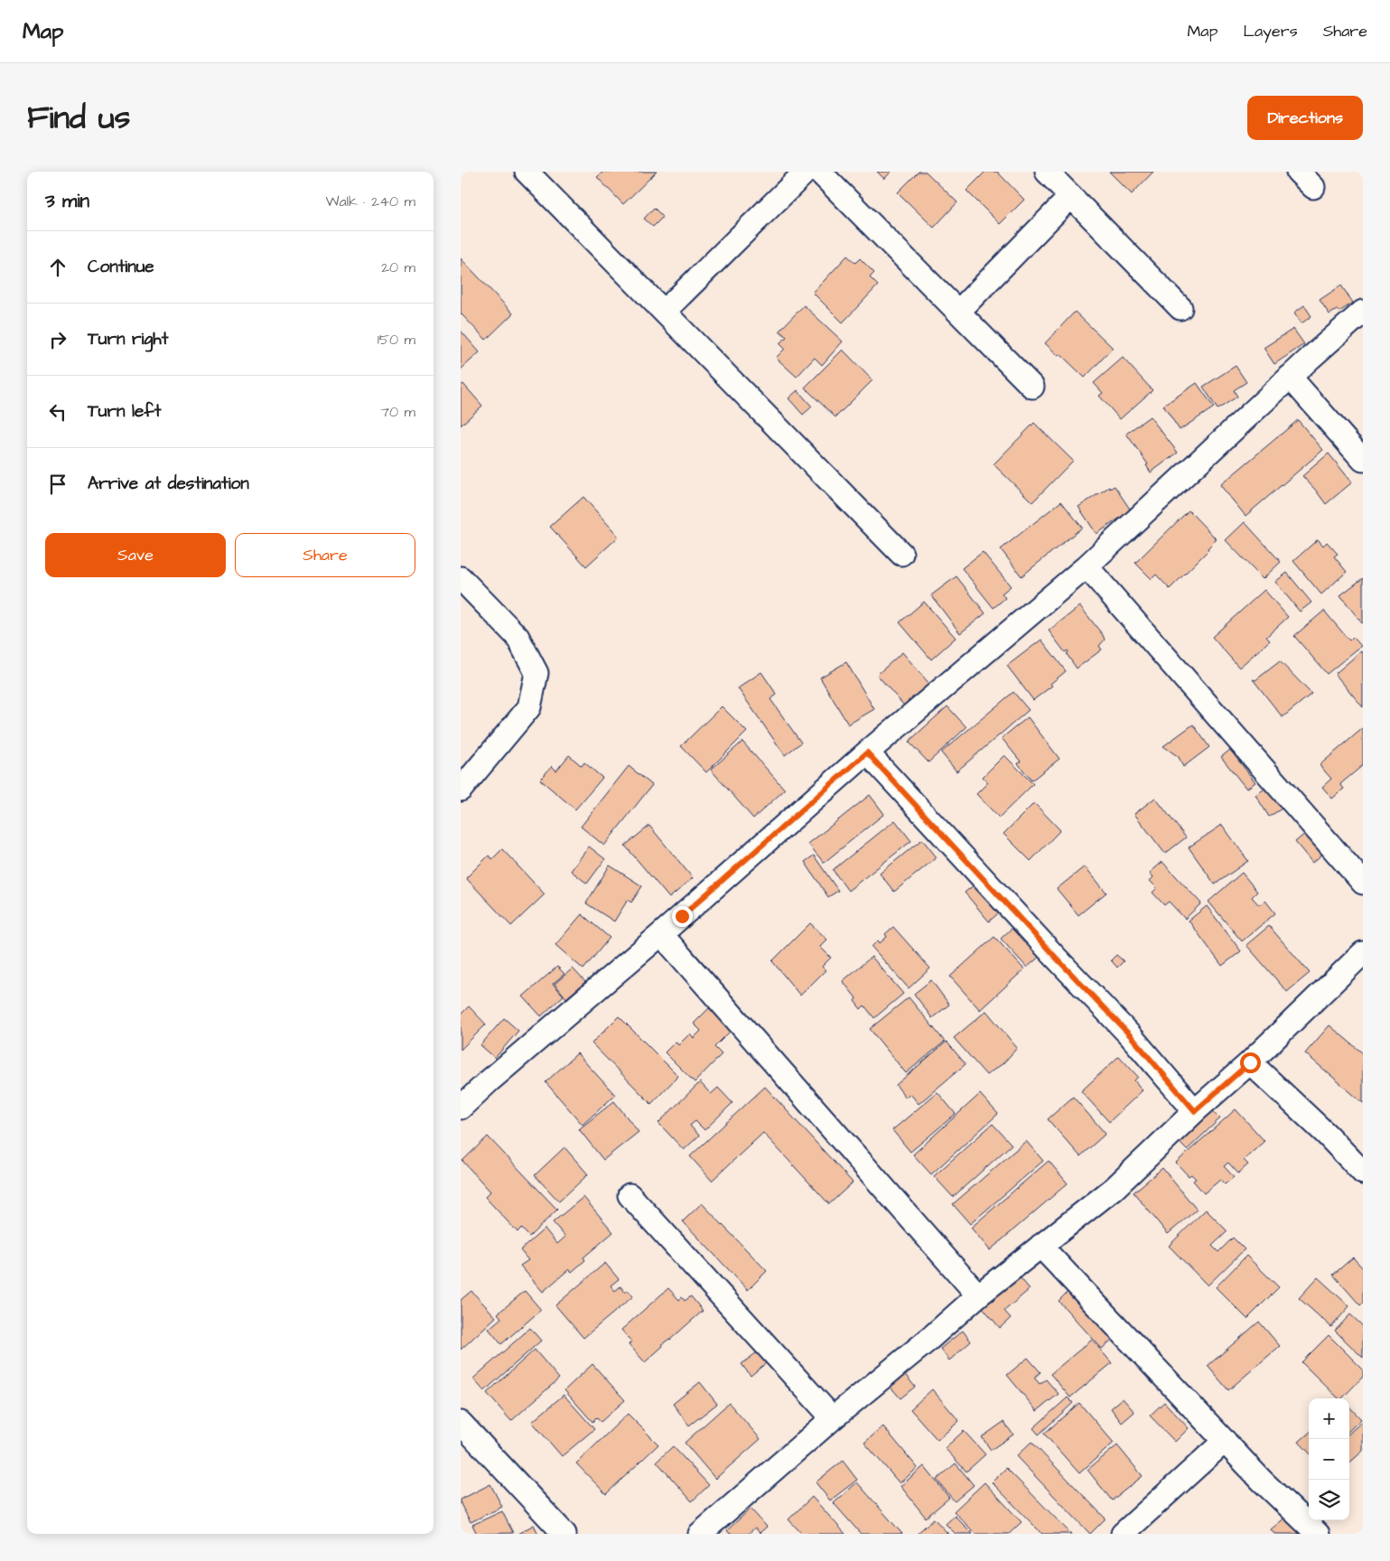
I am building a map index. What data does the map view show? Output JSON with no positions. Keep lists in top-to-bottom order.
{
  "page": {
    "header": "Map",
    "nav": ["Map", "Layers", "Share"],
    "title": "Find us",
    "buttons": [
      "Directions",
      ["Save", "Share"]
    ],
    "heading": ["3 min", "Walk · 240 m"],
    "list": [
      ["Continue", "20 m"],
      ["Turn right", "150 m"],
      ["Turn left", "70 m"],
      "Arrive at destination"
    ],
    "map_buttons": ["+", "−"]
  }
}
